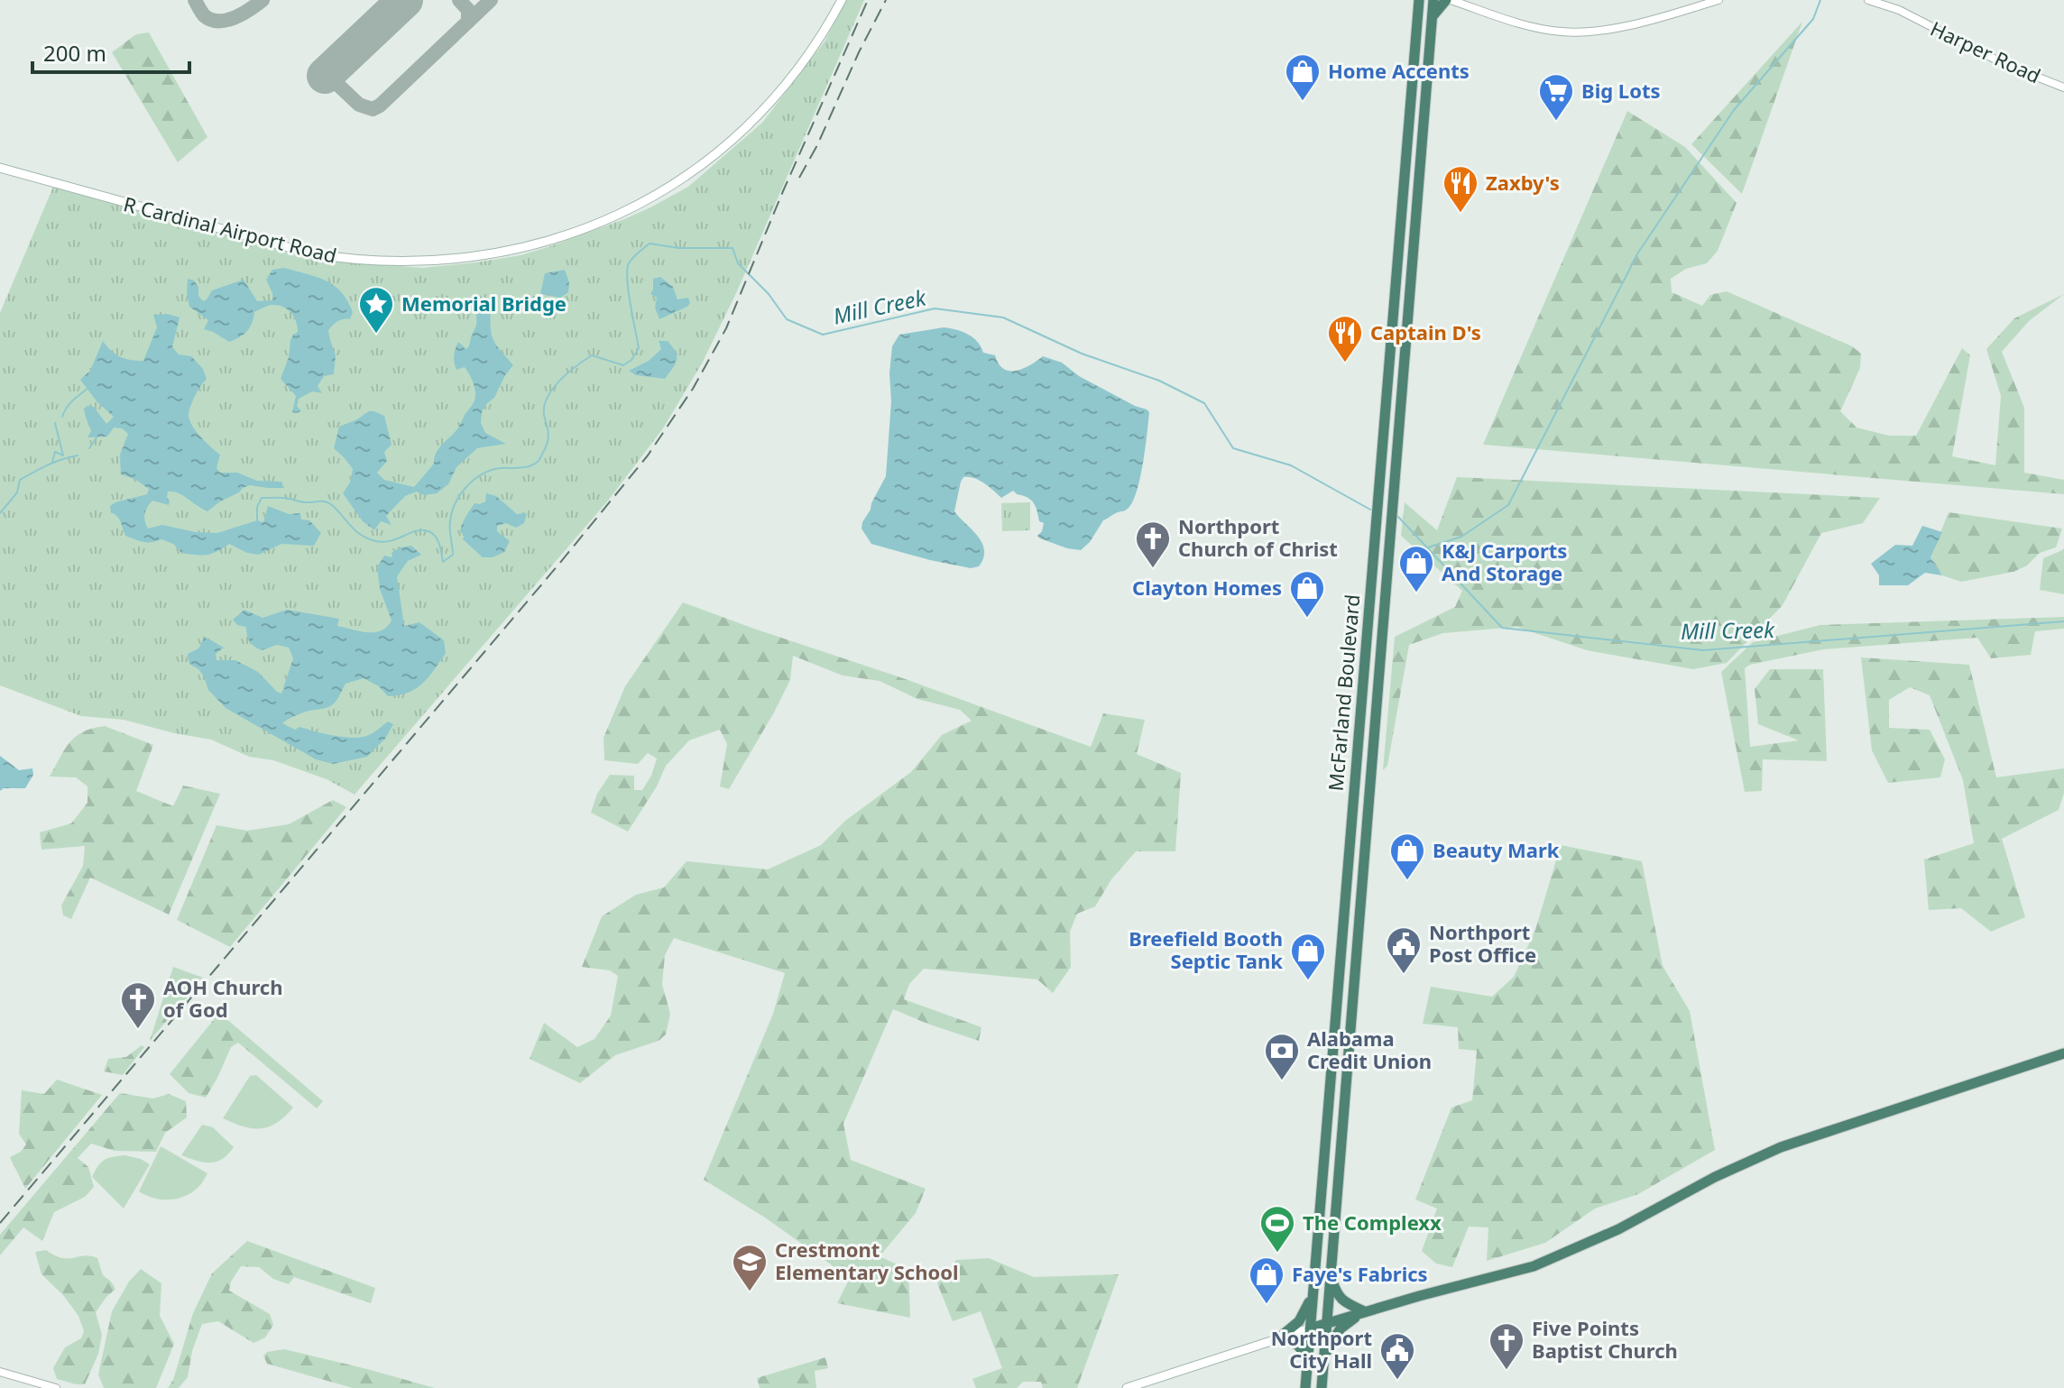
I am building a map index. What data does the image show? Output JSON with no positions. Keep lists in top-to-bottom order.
{
  "streets": {
    "highway": ["McFarland Boulevard"],
    "main road": ["R Cardinal Airport Road"],
    "street": ["Harper Road"]
  },
  "water": ["Mill Creek"],
  "places": {
    "shop": [
      "Home Accents",
      "K&J Carports And Storage",
      "Clayton Homes",
      "Beauty Mark",
      "Breefield Booth Septic Tank",
      "Faye's Fabrics"
    ],
    "supermarket": ["Big Lots"],
    "restaurant": ["Zaxby's", "Captain D's"],
    "place": ["Memorial Bridge"],
    "church": ["Northport Church of Christ", "AOH Church of God", "Five Points Baptist Church"],
    "public building": ["Northport Post Office", "Northport City Hall"],
    "bank": ["Alabama Credit Union"],
    "sports": ["The Complexx"],
    "school or university": ["Crestmont Elementary School"]
  },
  "scale_bar": "200 m"
}
